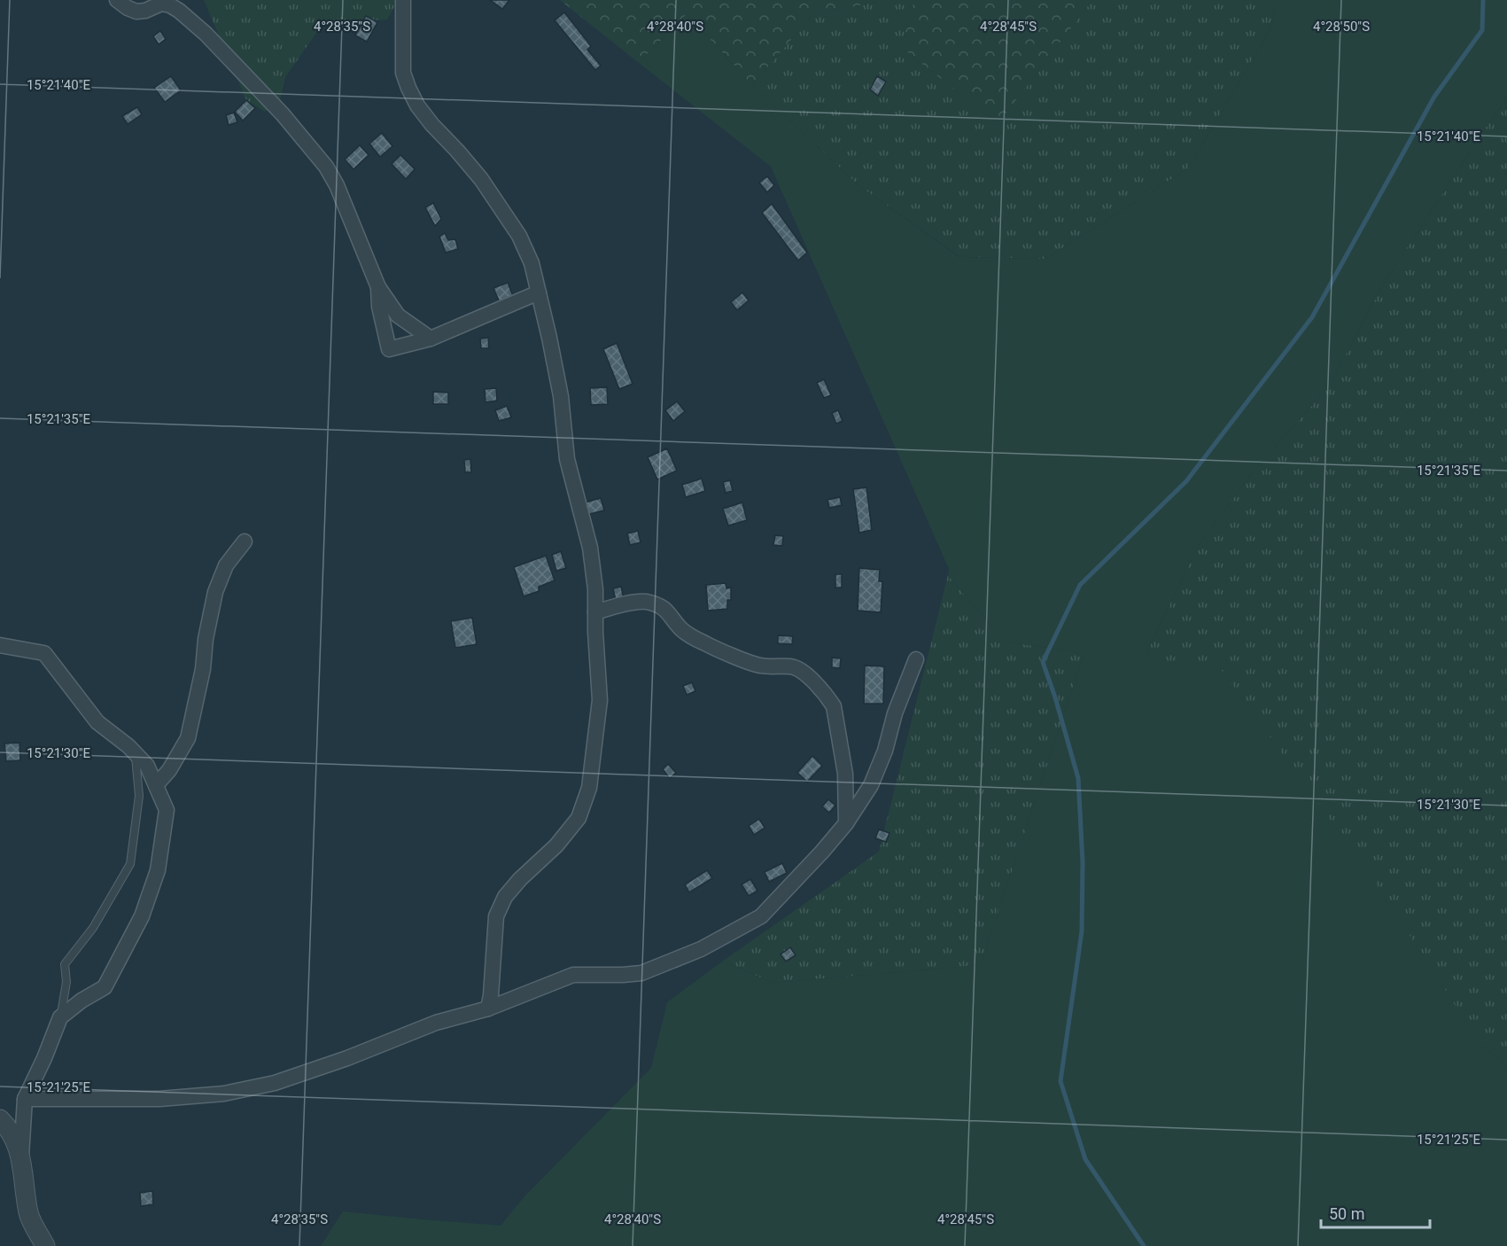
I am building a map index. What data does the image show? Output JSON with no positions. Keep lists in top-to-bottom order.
{
  "scale_bar": "50 m",
  "coordinates": [
    "4°28'35\"S",
    "4°28'40\"S",
    "4°28'45\"S",
    "4°28'50\"S",
    "15°21'40\"E",
    "15°21'35\"E",
    "15°21'30\"E",
    "15°21'25\"E"
  ]
}
